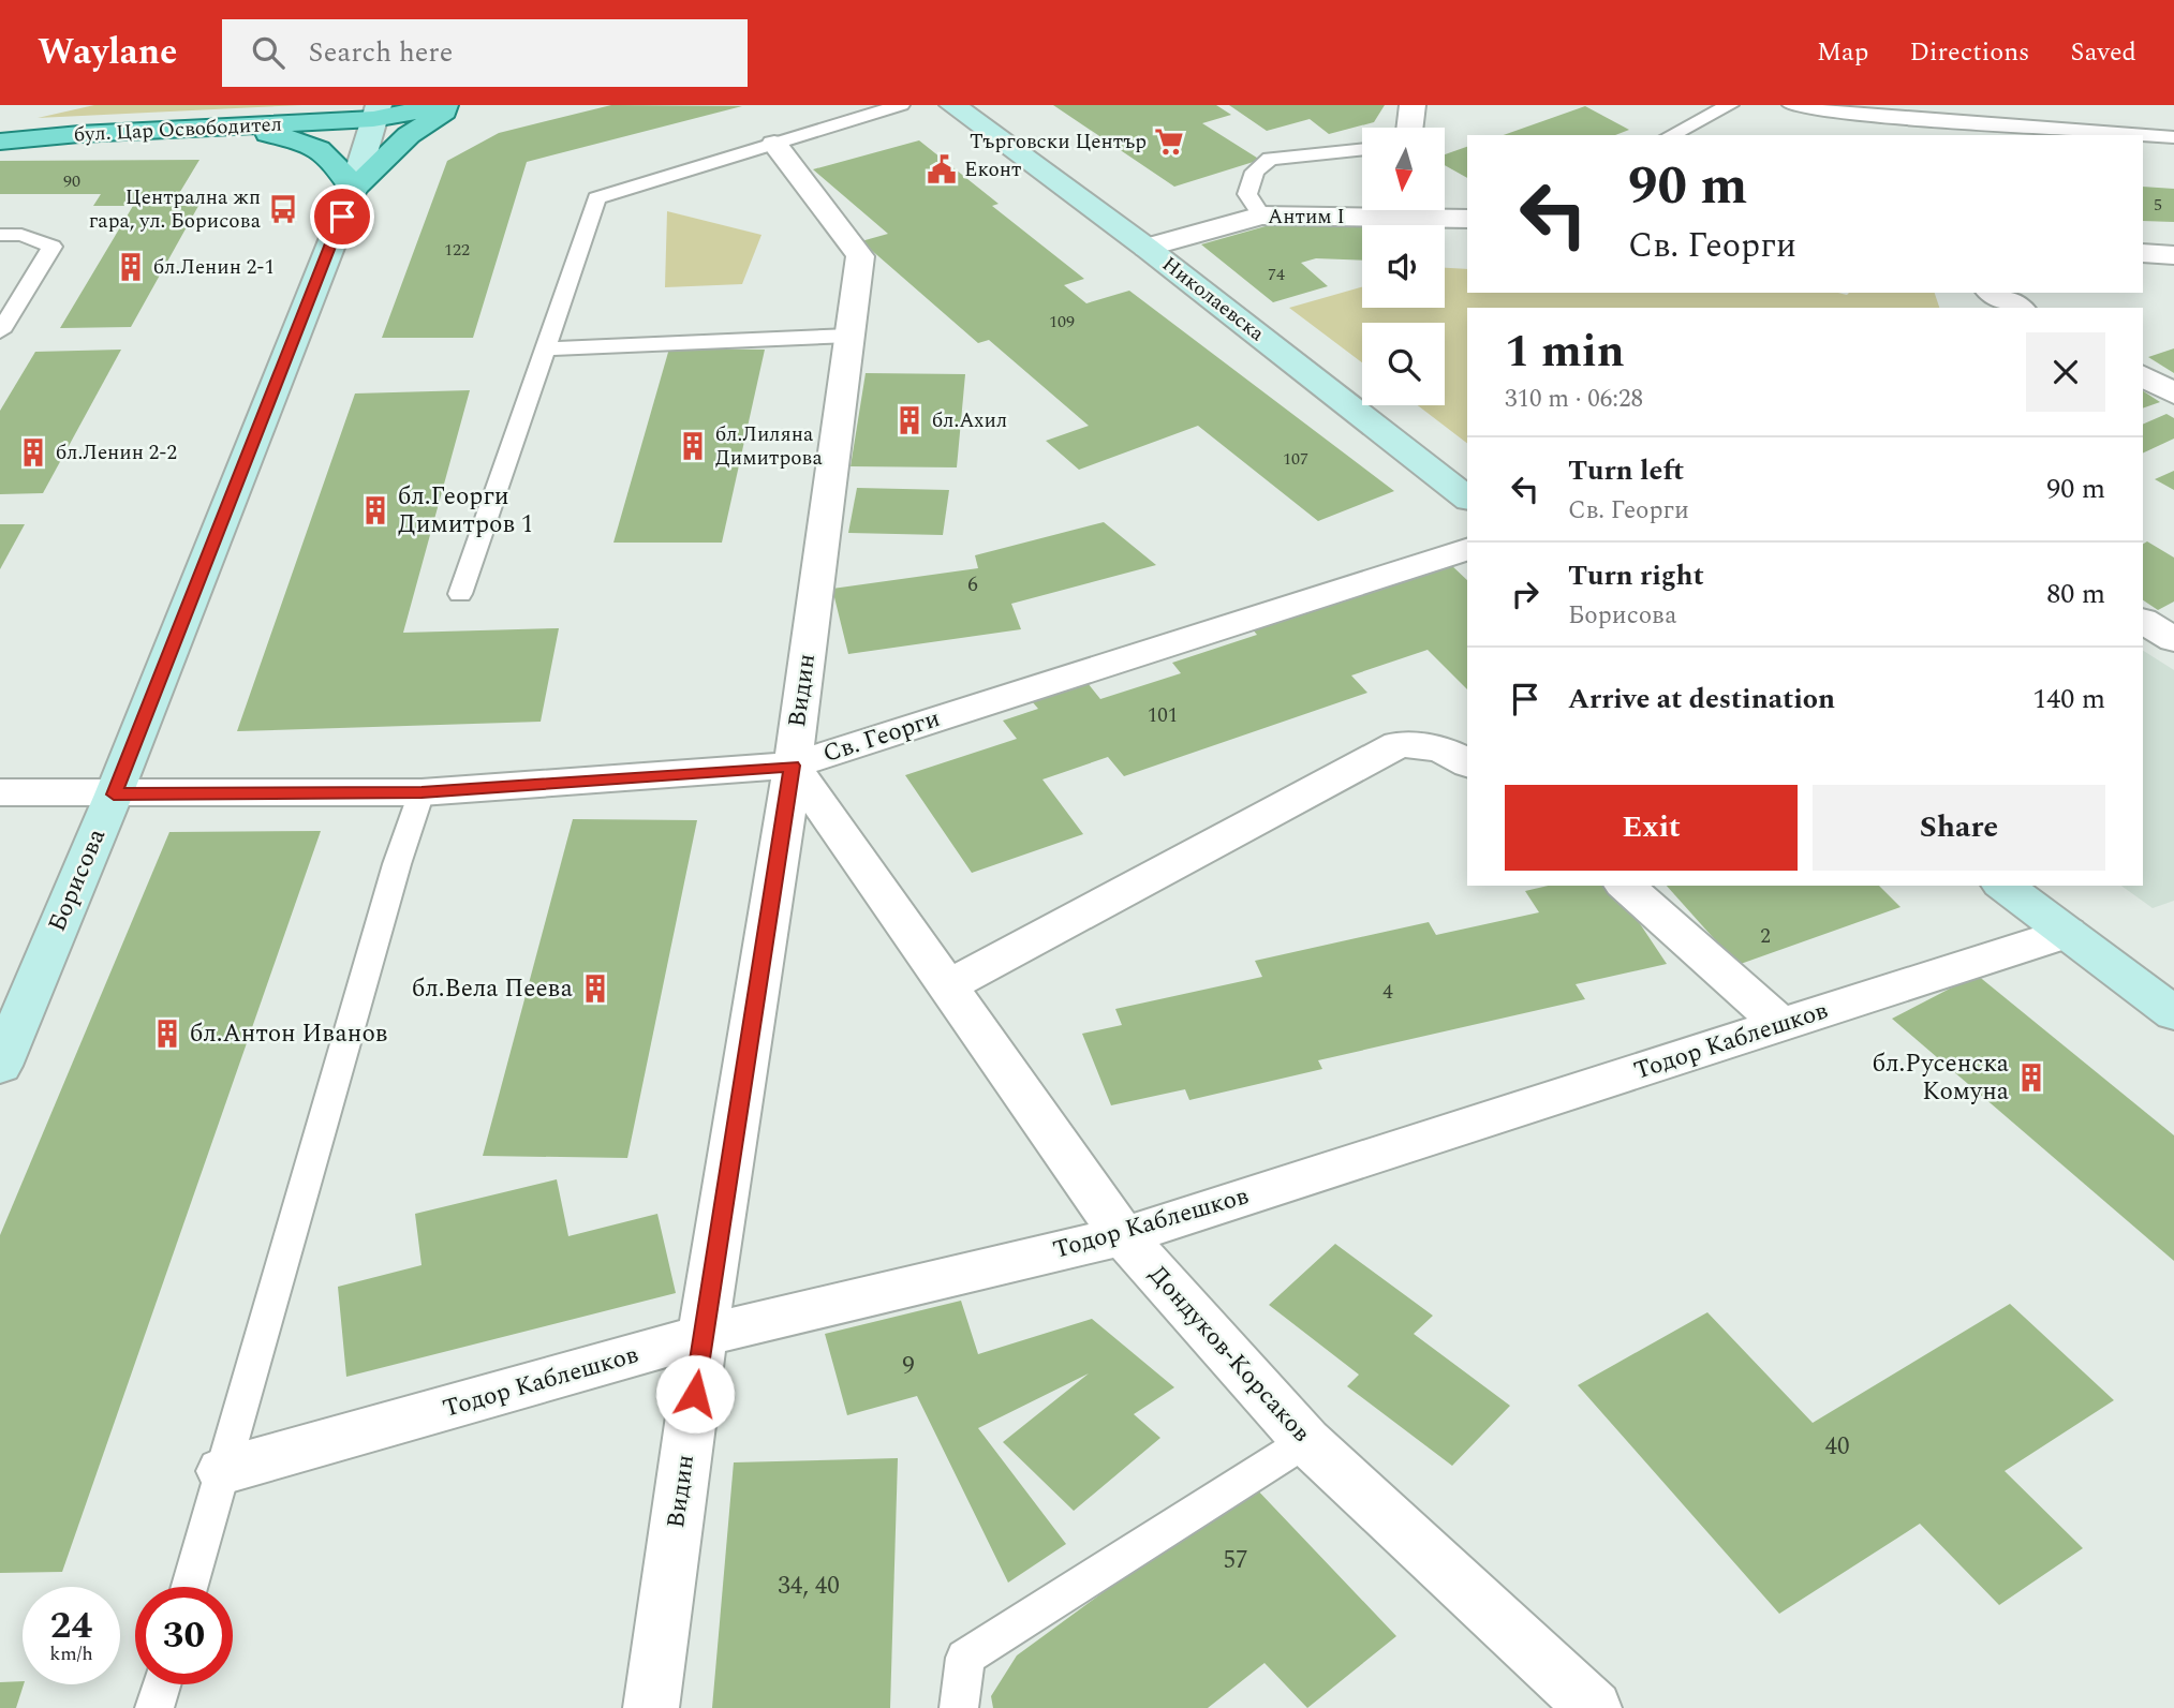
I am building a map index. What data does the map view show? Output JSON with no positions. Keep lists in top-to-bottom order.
{
  "streets": {
    "main road": ["бул. Цар Освободител", "Николаевска", "Борисова"],
    "street": [
      "Антим I",
      "Видин",
      "Св. Георги",
      "Тодор Каблешков",
      "Дондуков-Корсаков"
    ]
  },
  "crossings": [
    ["бул. Цар Освободител", "Борисова"],
    ["Антим I", "Николаевска"],
    ["Видин", "Св. Георги"],
    ["Видин", "Тодор Каблешков"],
    ["Видин", "Дондуков-Корсаков"],
    ["Св. Георги", "Борисова"],
    ["Св. Георги", "Дондуков-Корсаков"],
    ["Тодор Каблешков", "Дондуков-Корсаков"]
  ],
  "places": {
    "supermarket": ["Търговски Център"],
    "public building": ["Еконт"],
    "bus stop": ["Централна жп гара, ул. Борисова"],
    "building": [
      "бл.Ленин 2-1",
      "бл.Ахил",
      "бл.Лиляна Димитрова",
      "бл.Ленин 2-2",
      "бл.Георги Димитров 1",
      "бл.Вела Пеева",
      "бл.Антон Иванов",
      "бл.Русенска Комуна"
    ]
  },
  "house_numbers": [
    "90",
    "5",
    "122",
    "74",
    "109",
    "107",
    "6",
    "101",
    "2",
    "4",
    "9",
    "40",
    "57",
    "34, 40"
  ],
  "north": "bottom",
  "page": {
    "header": "Waylane",
    "search": "Search here",
    "nav": ["Map", "Directions", "Saved"],
    "turn": ["90 m", "Св. Георги"],
    "heading": ["1 min", "310 m · 06:28"],
    "list": [
      {
        "name": "Turn left",
        "note": "Св. Георги",
        "value": "90 m"
      },
      {
        "name": "Turn right",
        "note": "Борисова",
        "value": "80 m"
      },
      {
        "name": "Arrive at destination",
        "value": "140 m"
      }
    ],
    "buttons": ["Exit", "Share"],
    "speed": "24 km/h",
    "limit": "30"
  }
}
